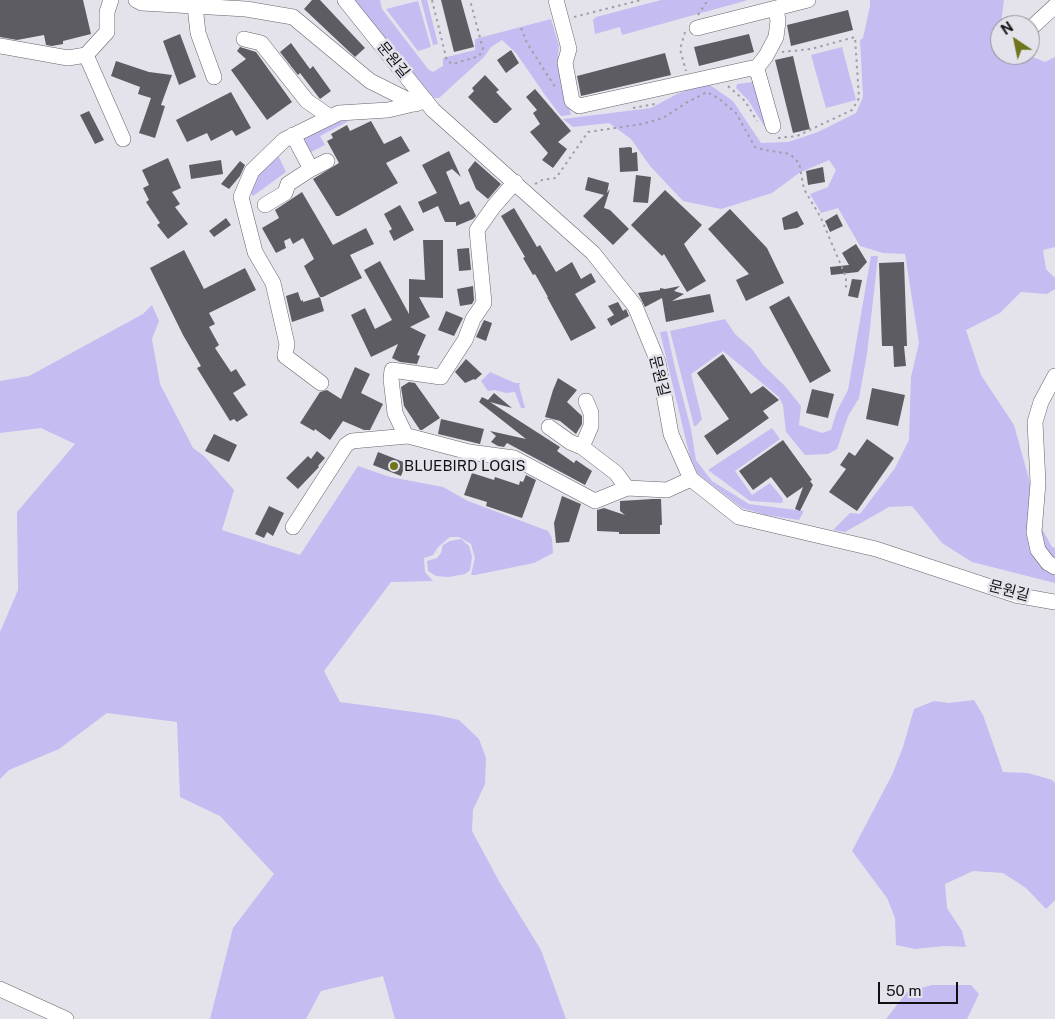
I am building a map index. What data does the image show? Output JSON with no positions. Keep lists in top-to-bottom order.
{
  "streets": {
    "street": ["문원길"]
  },
  "places": ["BLUEBIRD LOGIS"],
  "scale_bar": "50 m",
  "north": "top left"
}
